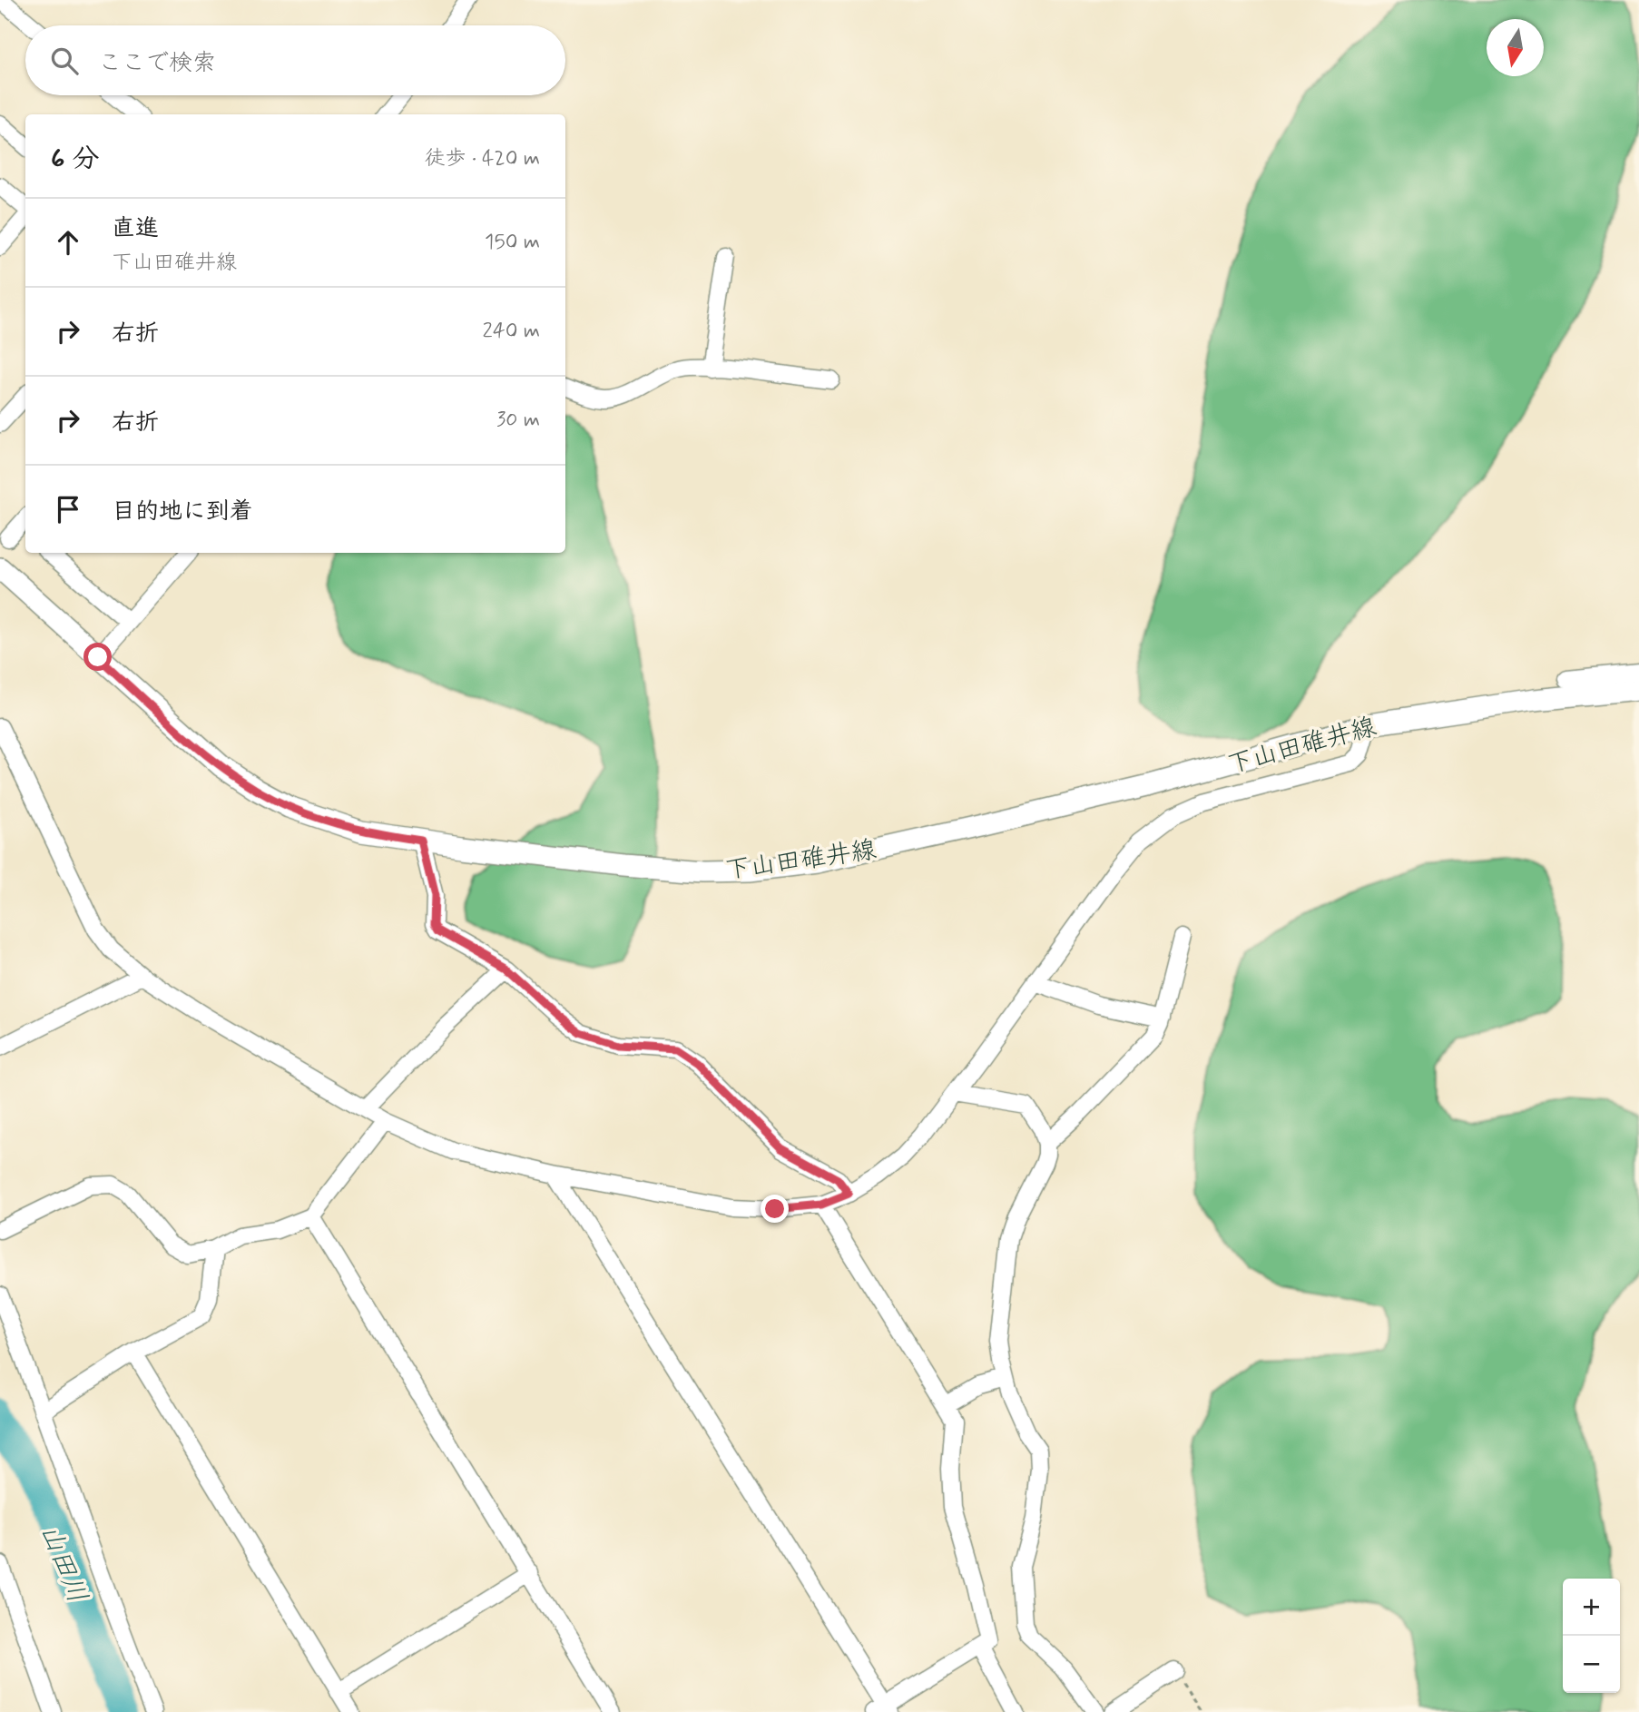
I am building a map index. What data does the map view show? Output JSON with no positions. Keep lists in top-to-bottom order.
{
  "streets": {
    "main road": ["下山田碓井線"]
  },
  "water": ["山田川"],
  "north": "bottom",
  "page": {
    "search": "ここで検索",
    "heading": ["6 分", "徒歩 · 420 m"],
    "list": [
      ["直進", "下山田碓井線", "150 m"],
      ["右折", "240 m"],
      ["右折", "30 m"],
      "目的地に到着"
    ],
    "map_buttons": ["+", "−"]
  }
}
